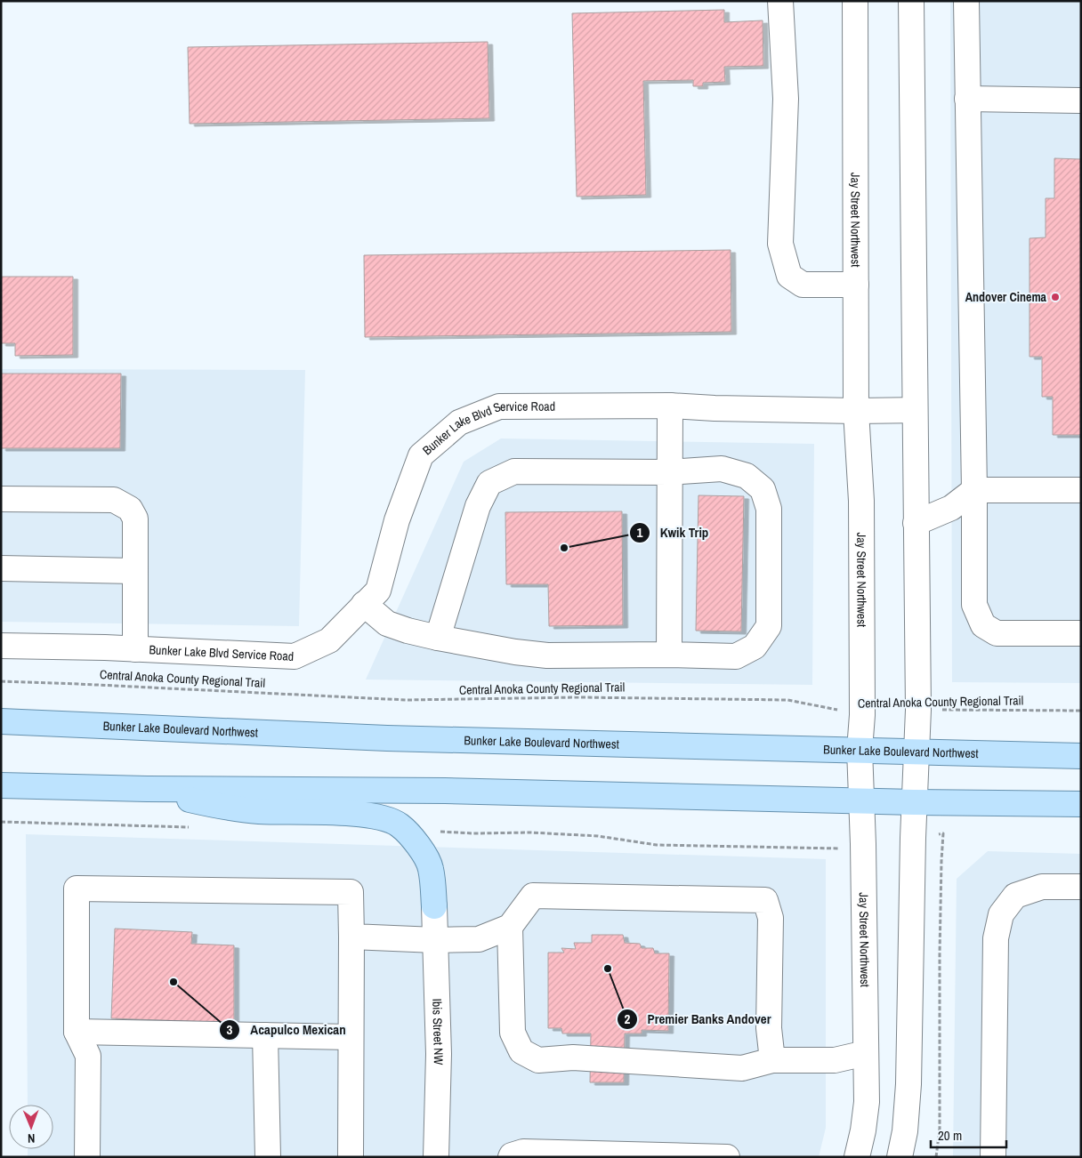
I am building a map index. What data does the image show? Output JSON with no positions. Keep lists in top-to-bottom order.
{
  "streets": {
    "main road": ["Bunker Lake Boulevard Northwest"],
    "street": ["Jay Street Northwest", "Bunker Lake Blvd Service Road", "Ibis Street NW"],
    "path": ["Central Anoka County Regional Trail"]
  },
  "crossings": [
    ["Jay Street Northwest", "Bunker Lake Blvd Service Road"],
    ["Jay Street Northwest", "Central Anoka County Regional Trail"],
    ["Jay Street Northwest", "Bunker Lake Boulevard Northwest"]
  ],
  "places": [
    "Andover Cinema",
    "Kwik Trip",
    "Premier Banks Andover",
    "Acapulco Mexican"
  ],
  "scale_bar": "20 m",
  "north": "bottom"
}
